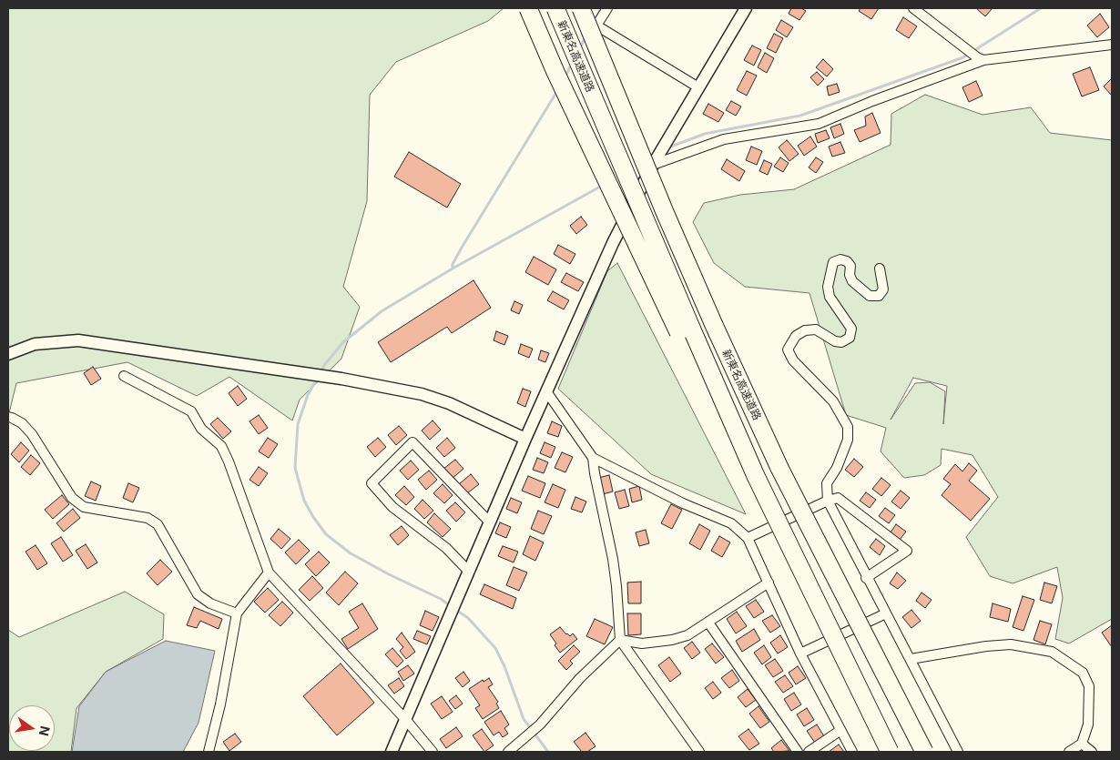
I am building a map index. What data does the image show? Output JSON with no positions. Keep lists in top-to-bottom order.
{
  "streets": {
    "highway": ["新東名高速道路"]
  },
  "north": "right"
}
